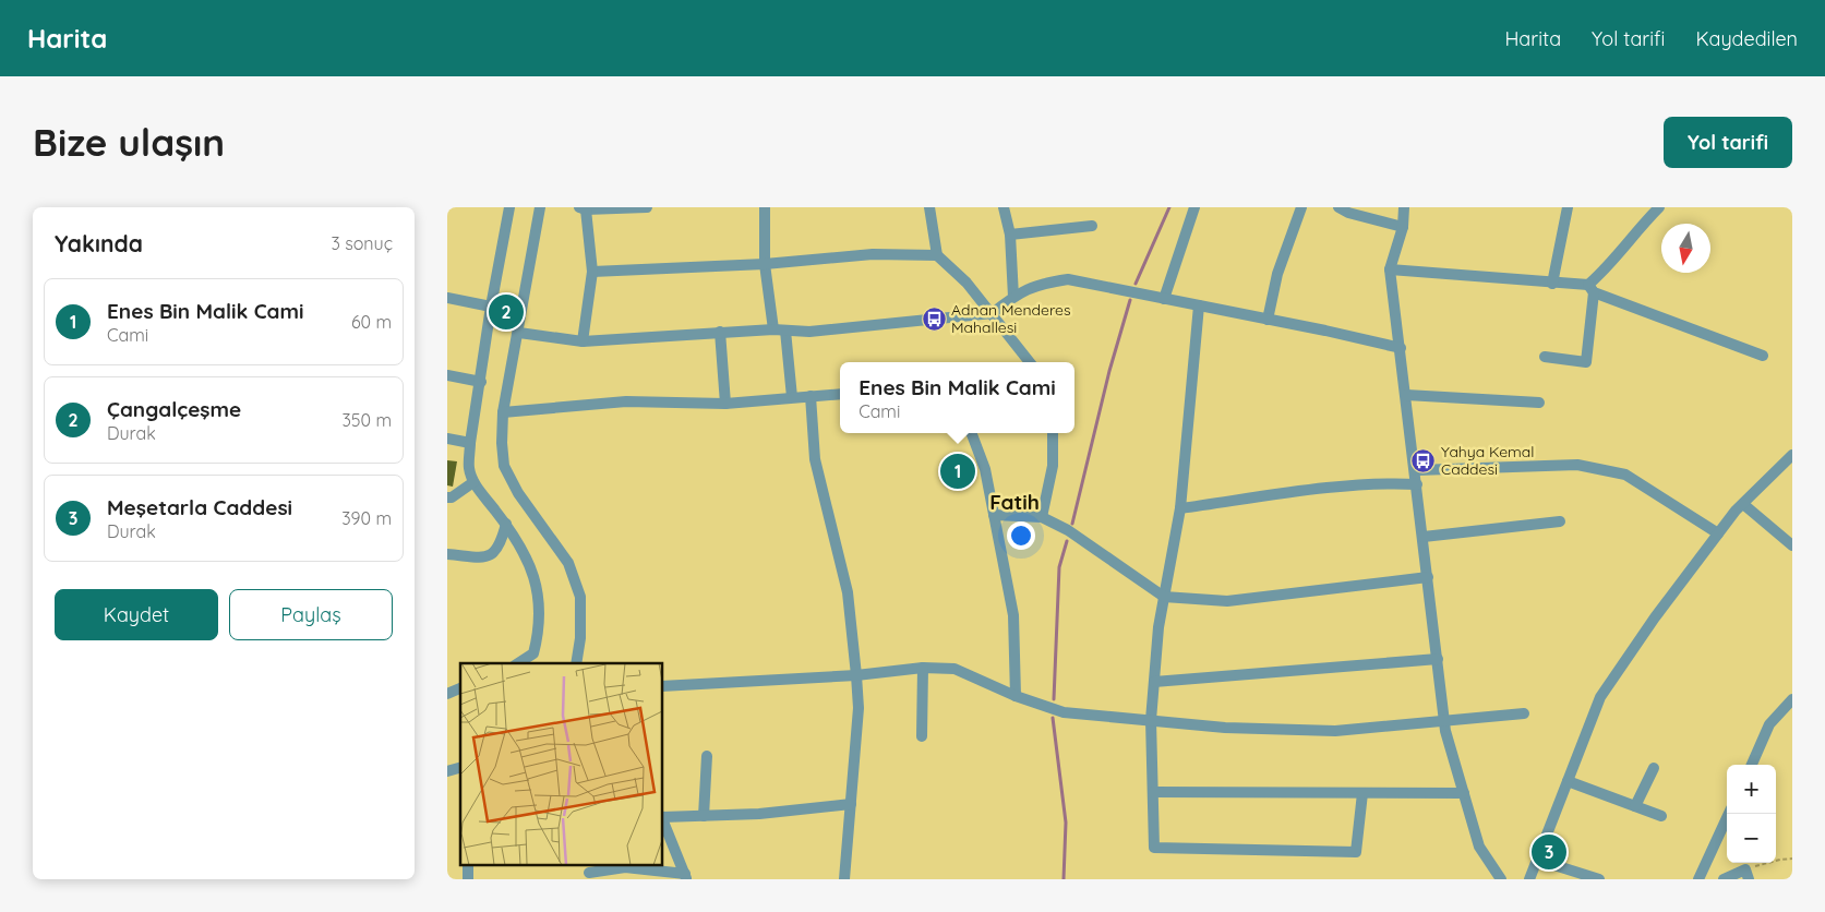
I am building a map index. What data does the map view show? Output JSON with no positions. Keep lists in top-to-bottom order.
{
  "districts": ["Fatih"],
  "places": {
    "bus stop": ["Adnan Menderes Mahallesi", "Yahya Kemal Caddesi"]
  },
  "north": "bottom",
  "page": {
    "header": "Harita",
    "nav": ["Harita", "Yol tarifi", "Kaydedilen"],
    "buttons": [
      "Yol tarifi",
      ["Kaydet", "Paylaş"]
    ],
    "title": "Bize ulaşın",
    "heading": ["Yakında", "3 sonuç"],
    "list": [
      {
        "mark": "1",
        "name": "Enes Bin Malik Cami",
        "note": "Cami",
        "value": "60 m"
      },
      {
        "mark": "2",
        "name": "Çangalçeşme",
        "note": "Durak",
        "value": "350 m"
      },
      {
        "mark": "3",
        "name": "Meşetarla Caddesi",
        "note": "Durak",
        "value": "390 m"
      }
    ],
    "pins": ["2", "1", "3"],
    "popup": ["Enes Bin Malik Cami", "Cami"],
    "map_buttons": ["+", "−"]
  }
}
